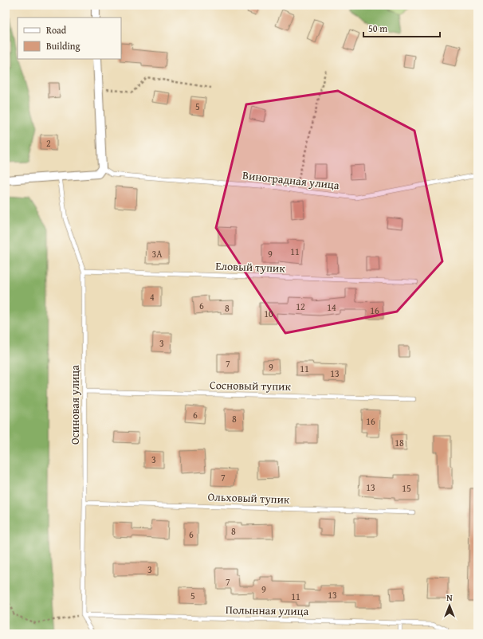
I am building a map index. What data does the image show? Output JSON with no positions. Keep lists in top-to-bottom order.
{
  "streets": {
    "lane": [
      "Виноградная улица",
      "Еловый тупик",
      "Сосновый тупик",
      "Осиновая улица",
      "Ольховый тупик",
      "Полынная улица"
    ]
  },
  "crossings": [
    ["Еловый тупик", "Осиновая улица"],
    ["Сосновый тупик", "Осиновая улица"],
    ["Осиновая улица", "Ольховый тупик"],
    ["Осиновая улица", "Полынная улица"]
  ],
  "house_numbers": [
    "5",
    "2",
    "11",
    "3А",
    "9",
    "4",
    "6",
    "12",
    "14",
    "8",
    "16",
    "10",
    "3",
    "7",
    "9",
    "11",
    "13",
    "6",
    "8",
    "16",
    "18",
    "3",
    "7",
    "13",
    "15",
    "8",
    "6",
    "3",
    "7",
    "9",
    "13",
    "5",
    "11"
  ],
  "legend": ["Road", "Building"],
  "scale_bar": "50 m",
  "north": "top"
}
